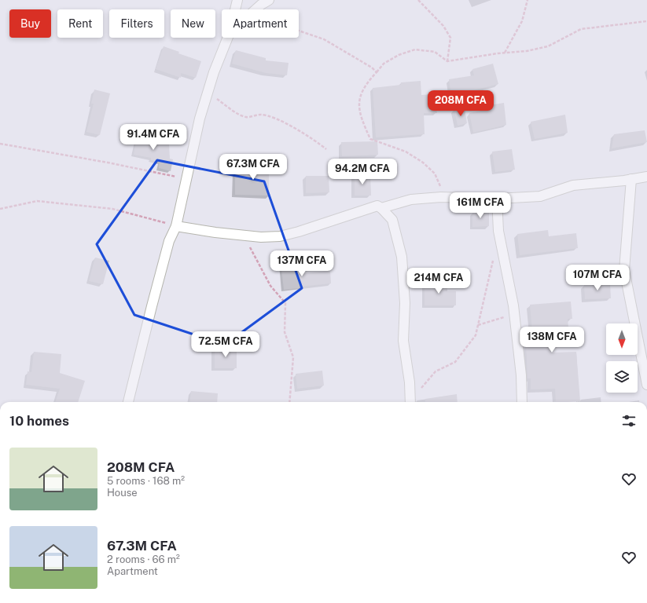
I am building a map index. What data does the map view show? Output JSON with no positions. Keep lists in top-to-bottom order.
{
  "north": "bottom",
  "page": {
    "chip": [
      "Buy",
      "Rent",
      "Filters",
      "New",
      "Apartment"
    ],
    "price": [
      "208M CFA",
      "91.4M CFA",
      "67.3M CFA",
      "94.2M CFA",
      "161M CFA",
      "137M CFA",
      "107M CFA",
      "214M CFA",
      "138M CFA",
      "72.5M CFA"
    ],
    "heading": "10 homes",
    "list": [
      {
        "name": "208M CFA",
        "note": "5 rooms · 168 m² · House"
      },
      {
        "name": "67.3M CFA",
        "note": "2 rooms · 66 m² · Apartment"
      }
    ]
  }
}
